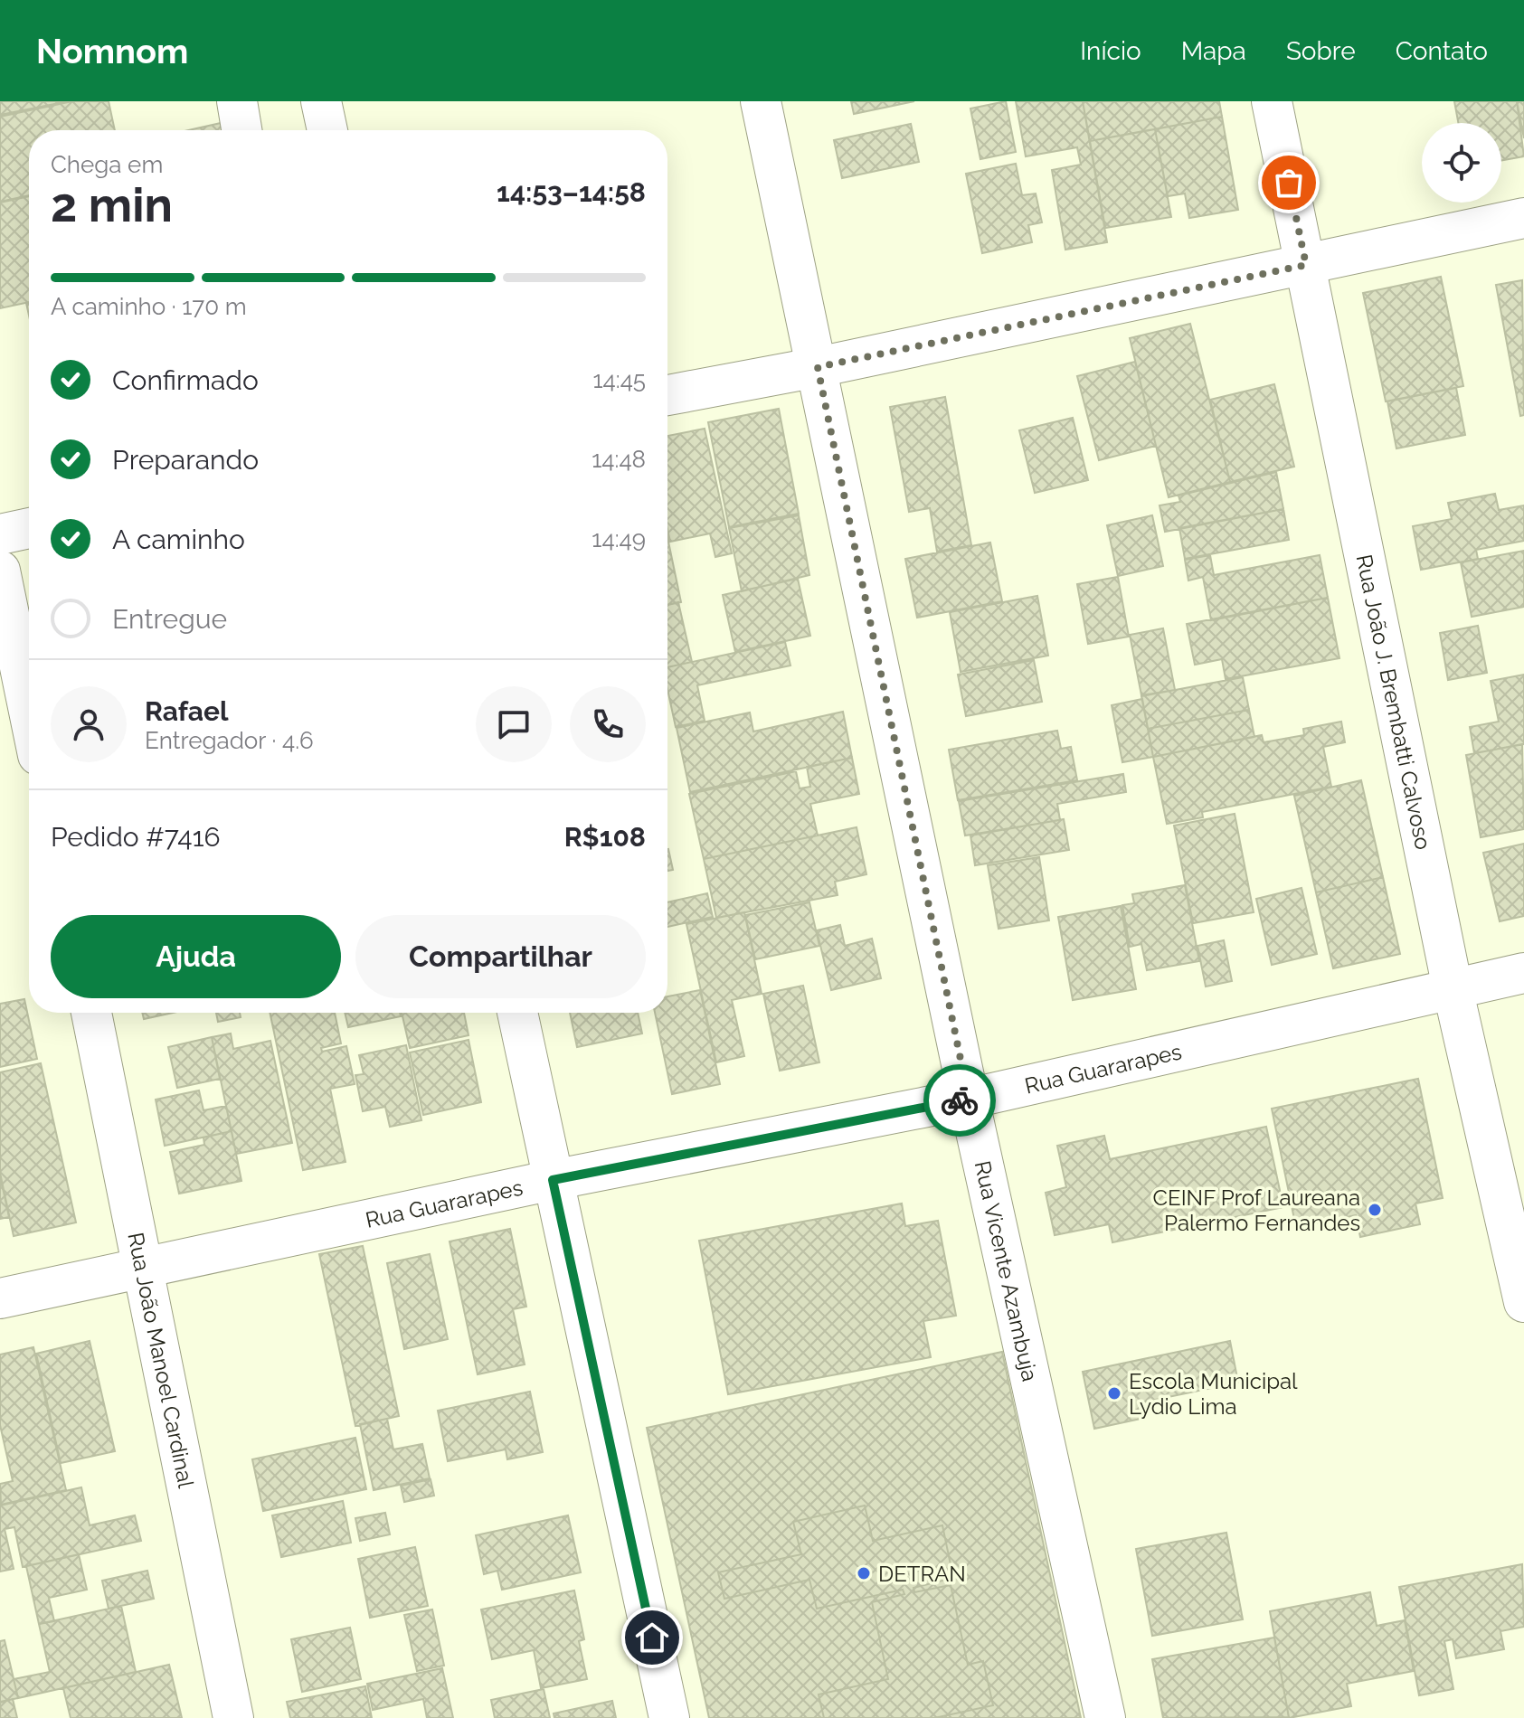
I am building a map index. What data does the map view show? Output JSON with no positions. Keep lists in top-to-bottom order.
{
  "streets": {
    "street": [
      "Rua João J. Brembatti Calvoso",
      "Rua Guararapes",
      "Rua Vicente Azambuja",
      "Rua João Manoel Cardinal"
    ]
  },
  "crossings": [
    ["Rua João J. Brembatti Calvoso", "Rua Guararapes"],
    ["Rua Guararapes", "Rua Vicente Azambuja"],
    ["Rua Guararapes", "Rua João Manoel Cardinal"]
  ],
  "places": ["CEINF Prof Laureana Palermo Fernandes", "Escola Municipal Lydio Lima", "DETRAN"],
  "page": {
    "header": "Nomnom",
    "nav": [
      "Início",
      "Mapa",
      "Sobre",
      "Contato"
    ],
    "heading": ["2 min", "Chega em", "14:53–14:58"],
    "panel": [
      "Rafael",
      "Entregador · 4.6",
      "Pedido #7416",
      "R$108"
    ],
    "bar": "A caminho · 170 m",
    "list": [
      ["Confirmado", "14:45"],
      ["Preparando", "14:48"],
      ["A caminho", "14:49"],
      "Entregue"
    ],
    "buttons": ["Ajuda", "Compartilhar"]
  }
}
